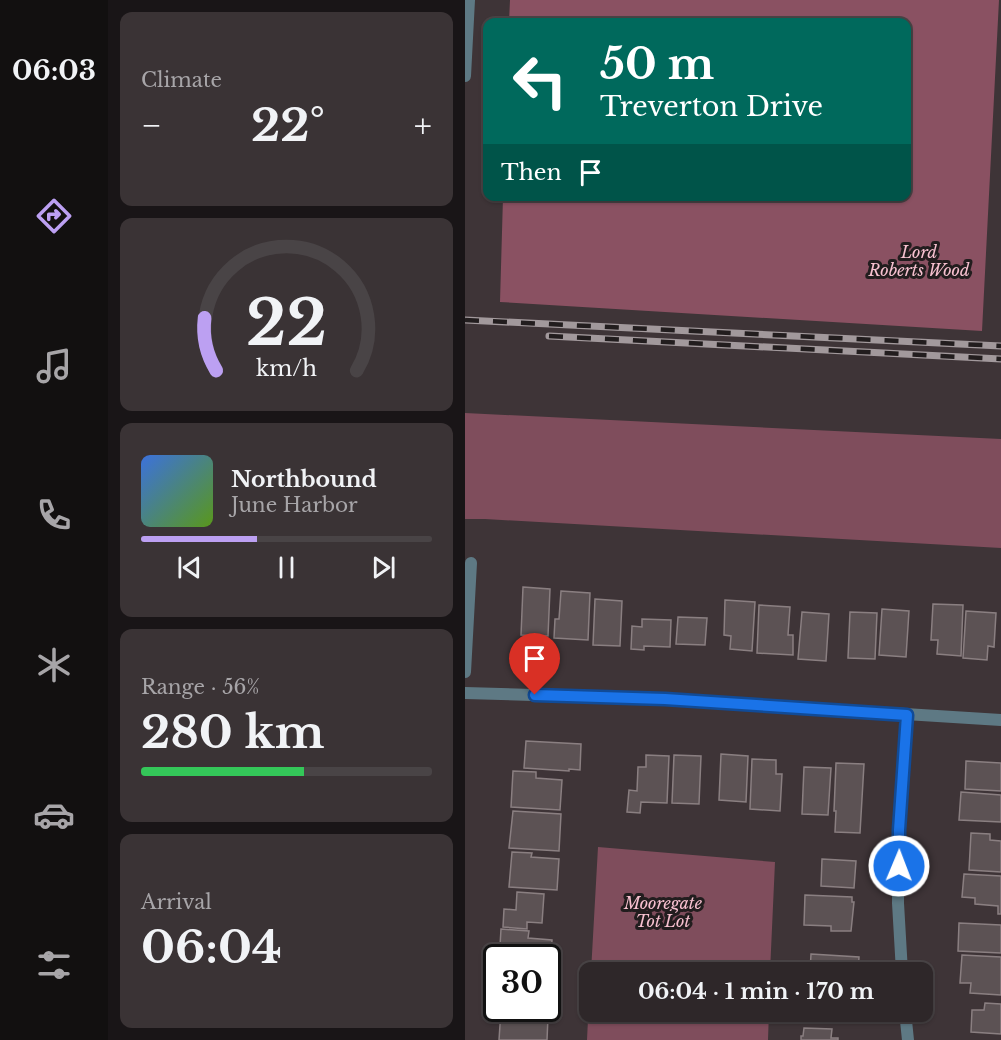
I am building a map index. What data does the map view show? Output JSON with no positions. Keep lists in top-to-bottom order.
{
  "parks": ["Lord Roberts Wood", "Mooregate Tot Lot"],
  "page": {
    "tabs": "06:03",
    "tile": [
      "Climate",
      ["Range · 56%", "280 km"],
      ["Arrival", "06:04"]
    ],
    "turn": ["50 m", "Treverton Drive"],
    "heat": ["−", "22°", "+"],
    "then": "Then",
    "song": ["Northbound", "June Harbor"],
    "limit": "30",
    "trip": "06:04 · 1 min · 170 m",
    "gauge": ["22", "km/h"]
  }
}
